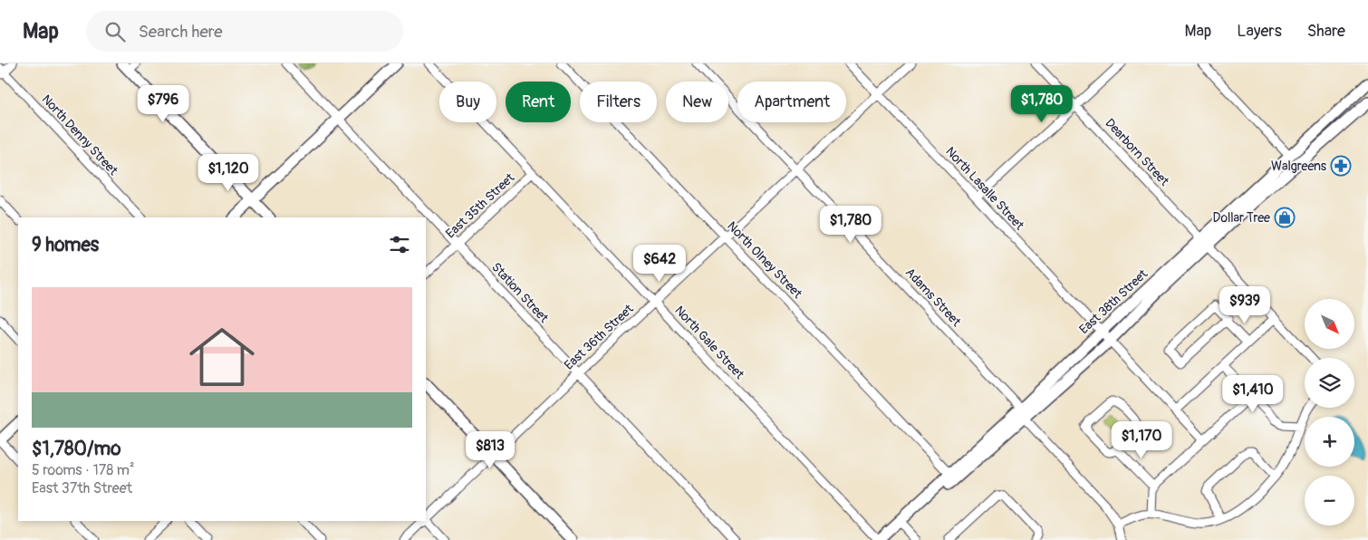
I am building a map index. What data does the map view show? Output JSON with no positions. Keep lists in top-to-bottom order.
{
  "streets": {
    "main road": ["East 38th Street"],
    "street": [
      "North Denny Street",
      "Dearborn Street",
      "North Lasalle Street",
      "East 35th Street",
      "North Olney Street",
      "Station Street",
      "Adams Street",
      "East 36th Street",
      "North Gale Street"
    ]
  },
  "crossings": [
    ["Dearborn Street", "East 38th Street"],
    ["North Lasalle Street", "East 38th Street"],
    ["North Lasalle Street", "East 36th Street"],
    ["East 35th Street", "Station Street"],
    ["East 35th Street", "North Gale Street"],
    ["North Olney Street", "East 38th Street"],
    ["North Olney Street", "East 36th Street"],
    ["Station Street", "East 36th Street"],
    ["Adams Street", "East 38th Street"],
    ["Adams Street", "East 36th Street"],
    ["East 38th Street", "North Gale Street"],
    ["East 36th Street", "North Gale Street"]
  ],
  "places": {
    "pharmacy": ["Walgreens"],
    "shop": ["Dollar Tree"]
  },
  "north": "bottom right",
  "page": {
    "header": "Map",
    "search": "Search here",
    "nav": ["Map", "Layers", "Share"],
    "chip": [
      "Buy",
      "Rent",
      "Filters",
      "New",
      "Apartment"
    ],
    "price": [
      "$796",
      "$1,780",
      "$1,120",
      "$1,780",
      "$642",
      "$939",
      "$1,410",
      "$1,170",
      "$813"
    ],
    "heading": "9 homes",
    "list": [
      {
        "name": "$1,780/mo",
        "note": "5 rooms · 178 m² · East 37th Street"
      }
    ],
    "map_buttons": ["+", "−"]
  }
}
